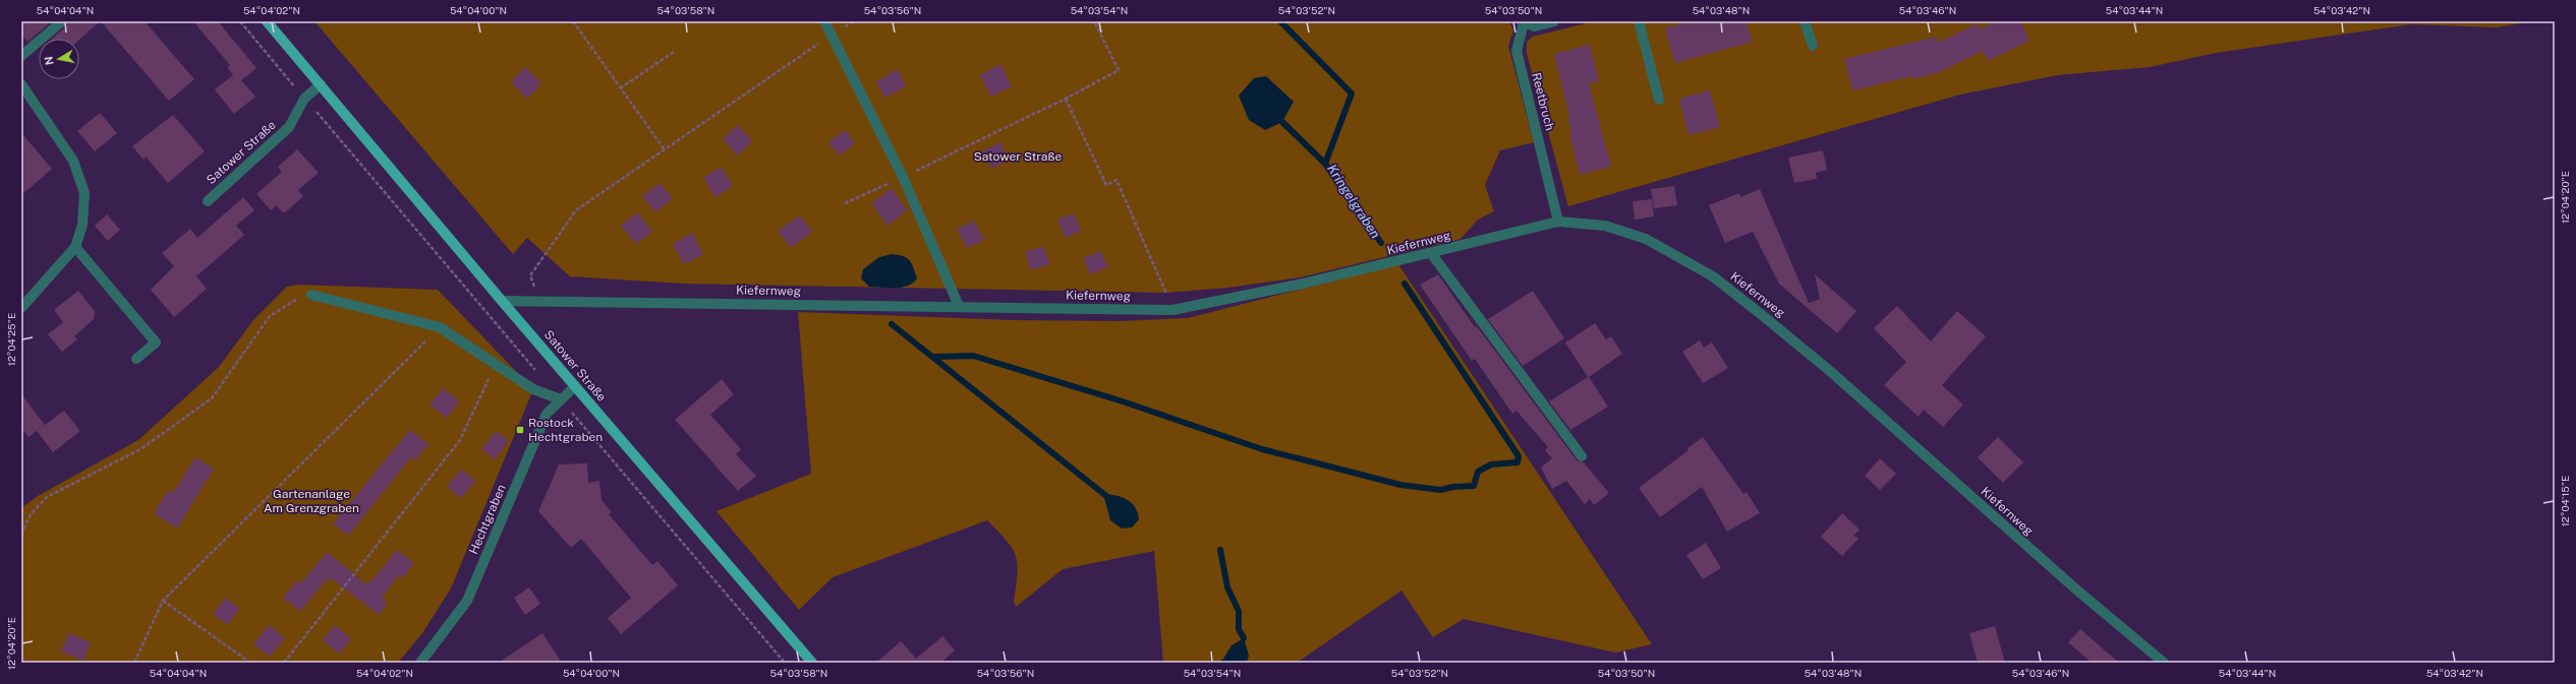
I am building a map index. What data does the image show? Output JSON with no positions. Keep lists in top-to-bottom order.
{
  "streets": {
    "main road": ["Satower Straße"],
    "street": ["Reetbruch", "Kiefernweg", "Hechtgraben"]
  },
  "crossings": [
    ["Reetbruch", "Kiefernweg"],
    ["Satower Straße", "Kiefernweg"],
    ["Satower Straße", "Hechtgraben"]
  ],
  "water": ["Kringelgraben"],
  "parks": ["Satower Straße", "Gartenanlage Am Grenzgraben"],
  "places": {
    "transit": ["Rostock Hechtgraben"]
  },
  "north": "left",
  "coordinates": [
    "54°04'04\"N",
    "54°04'02\"N",
    "54°04'00\"N",
    "54°03'58\"N",
    "54°03'56\"N",
    "54°03'54\"N",
    "54°03'52\"N",
    "54°03'50\"N",
    "54°03'48\"N",
    "54°03'46\"N",
    "54°03'44\"N",
    "54°03'42\"N",
    "12°04'20\"E",
    "12°04'25\"E",
    "12°04'15\"E"
  ]
}
